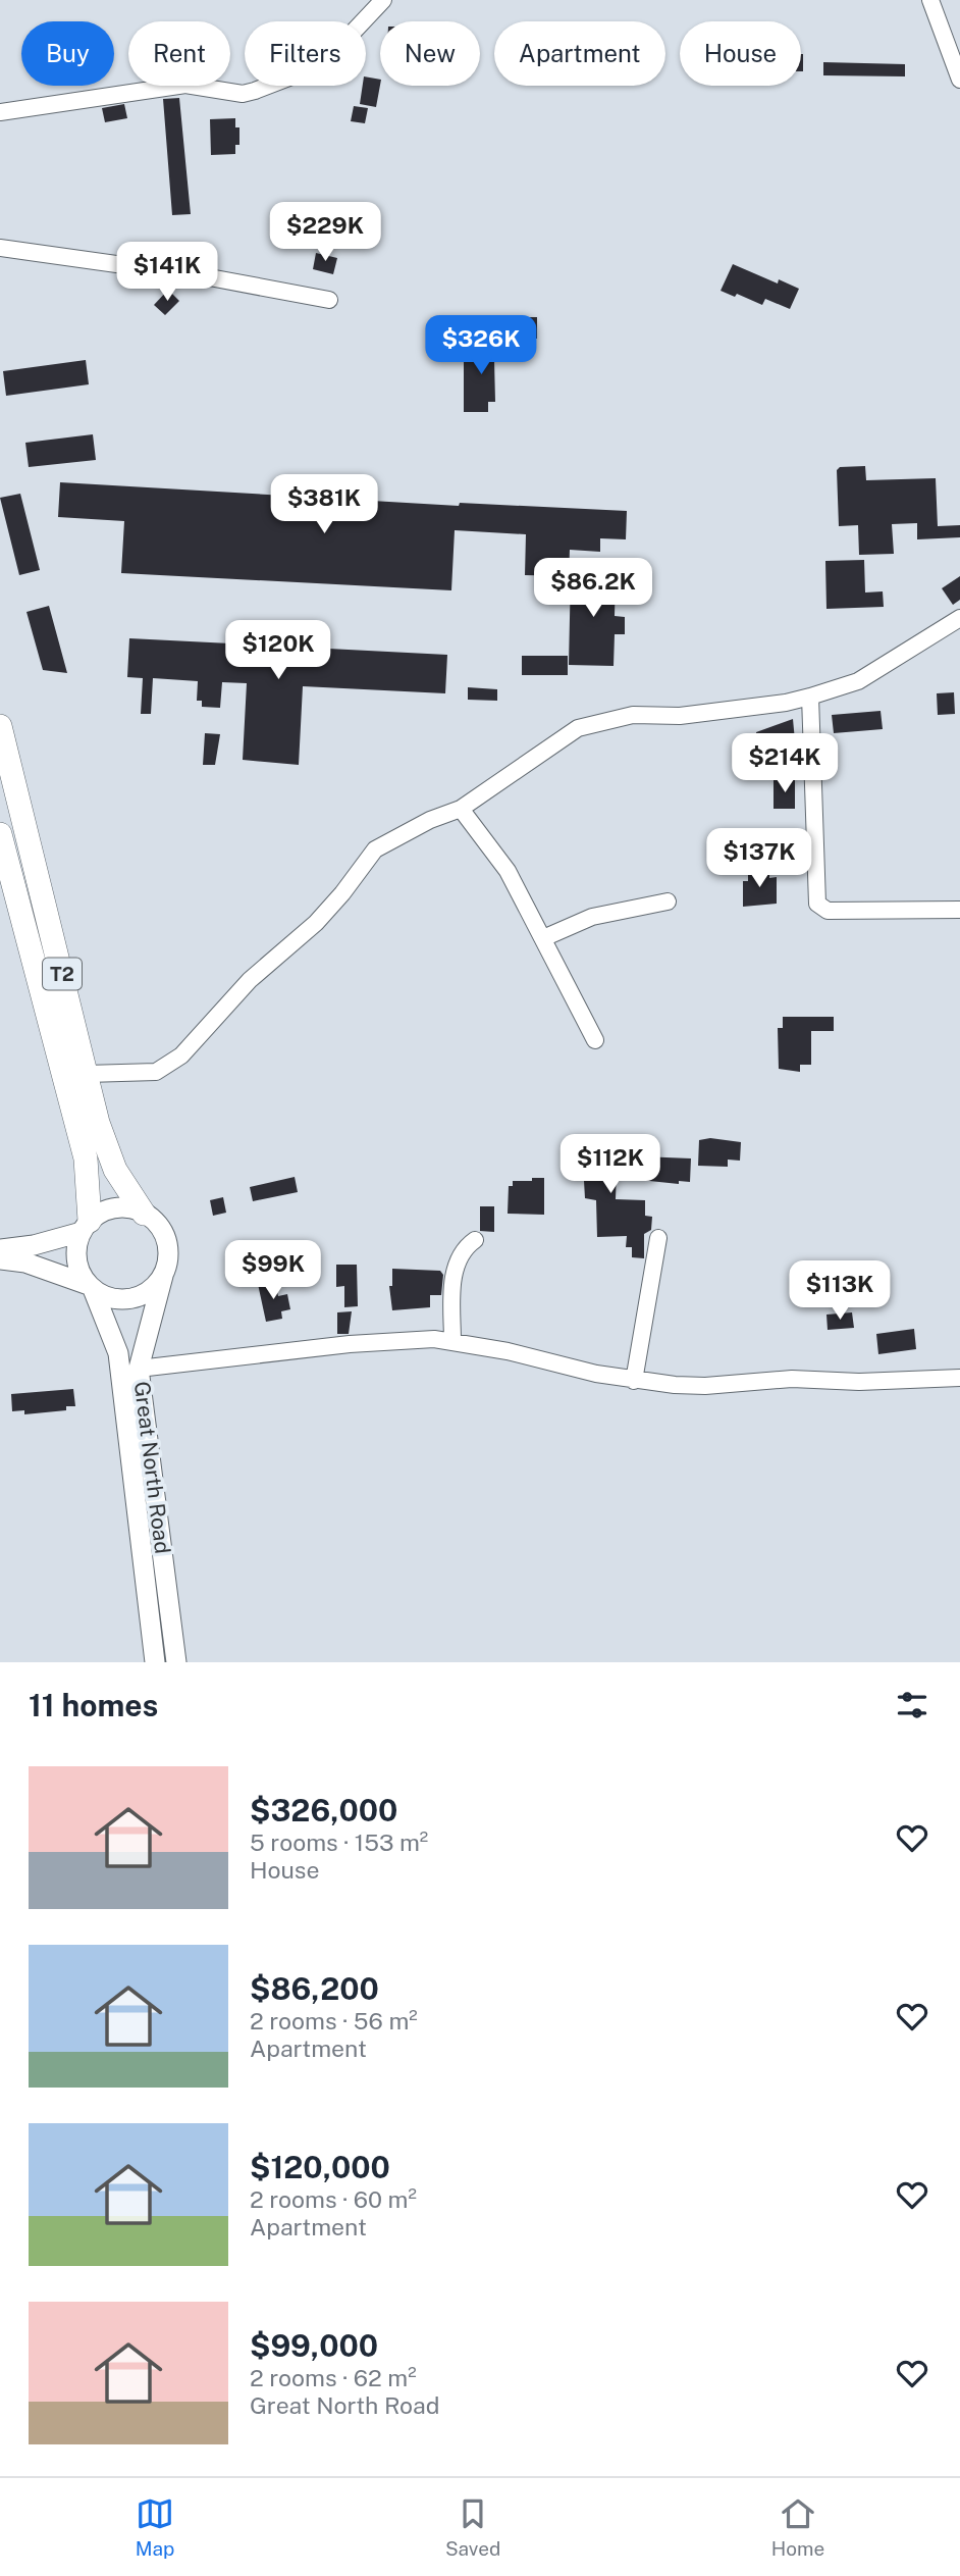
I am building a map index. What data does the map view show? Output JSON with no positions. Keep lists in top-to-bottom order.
{
  "streets": {
    "highway": ["T2"],
    "main road": ["Great North Road"]
  },
  "crossings": [
    ["T2", "Great North Road"]
  ],
  "page": {
    "chip": [
      "Buy",
      "Rent",
      "Filters",
      "New",
      "Apartment",
      "House"
    ],
    "price": [
      "$229K",
      "$141K",
      "$326K",
      "$381K",
      "$86.2K",
      "$120K",
      "$214K",
      "$137K",
      "$112K",
      "$99K",
      "$113K"
    ],
    "heading": "11 homes",
    "list": [
      {
        "name": "$326,000",
        "note": "5 rooms · 153 m² · House"
      },
      {
        "name": "$86,200",
        "note": "2 rooms · 56 m² · Apartment"
      },
      {
        "name": "$120,000",
        "note": "2 rooms · 60 m² · Apartment"
      },
      {
        "name": "$99,000",
        "note": "2 rooms · 62 m² · Great North Road"
      }
    ],
    "tabs": ["Map", "Saved", "Home"]
  }
}
